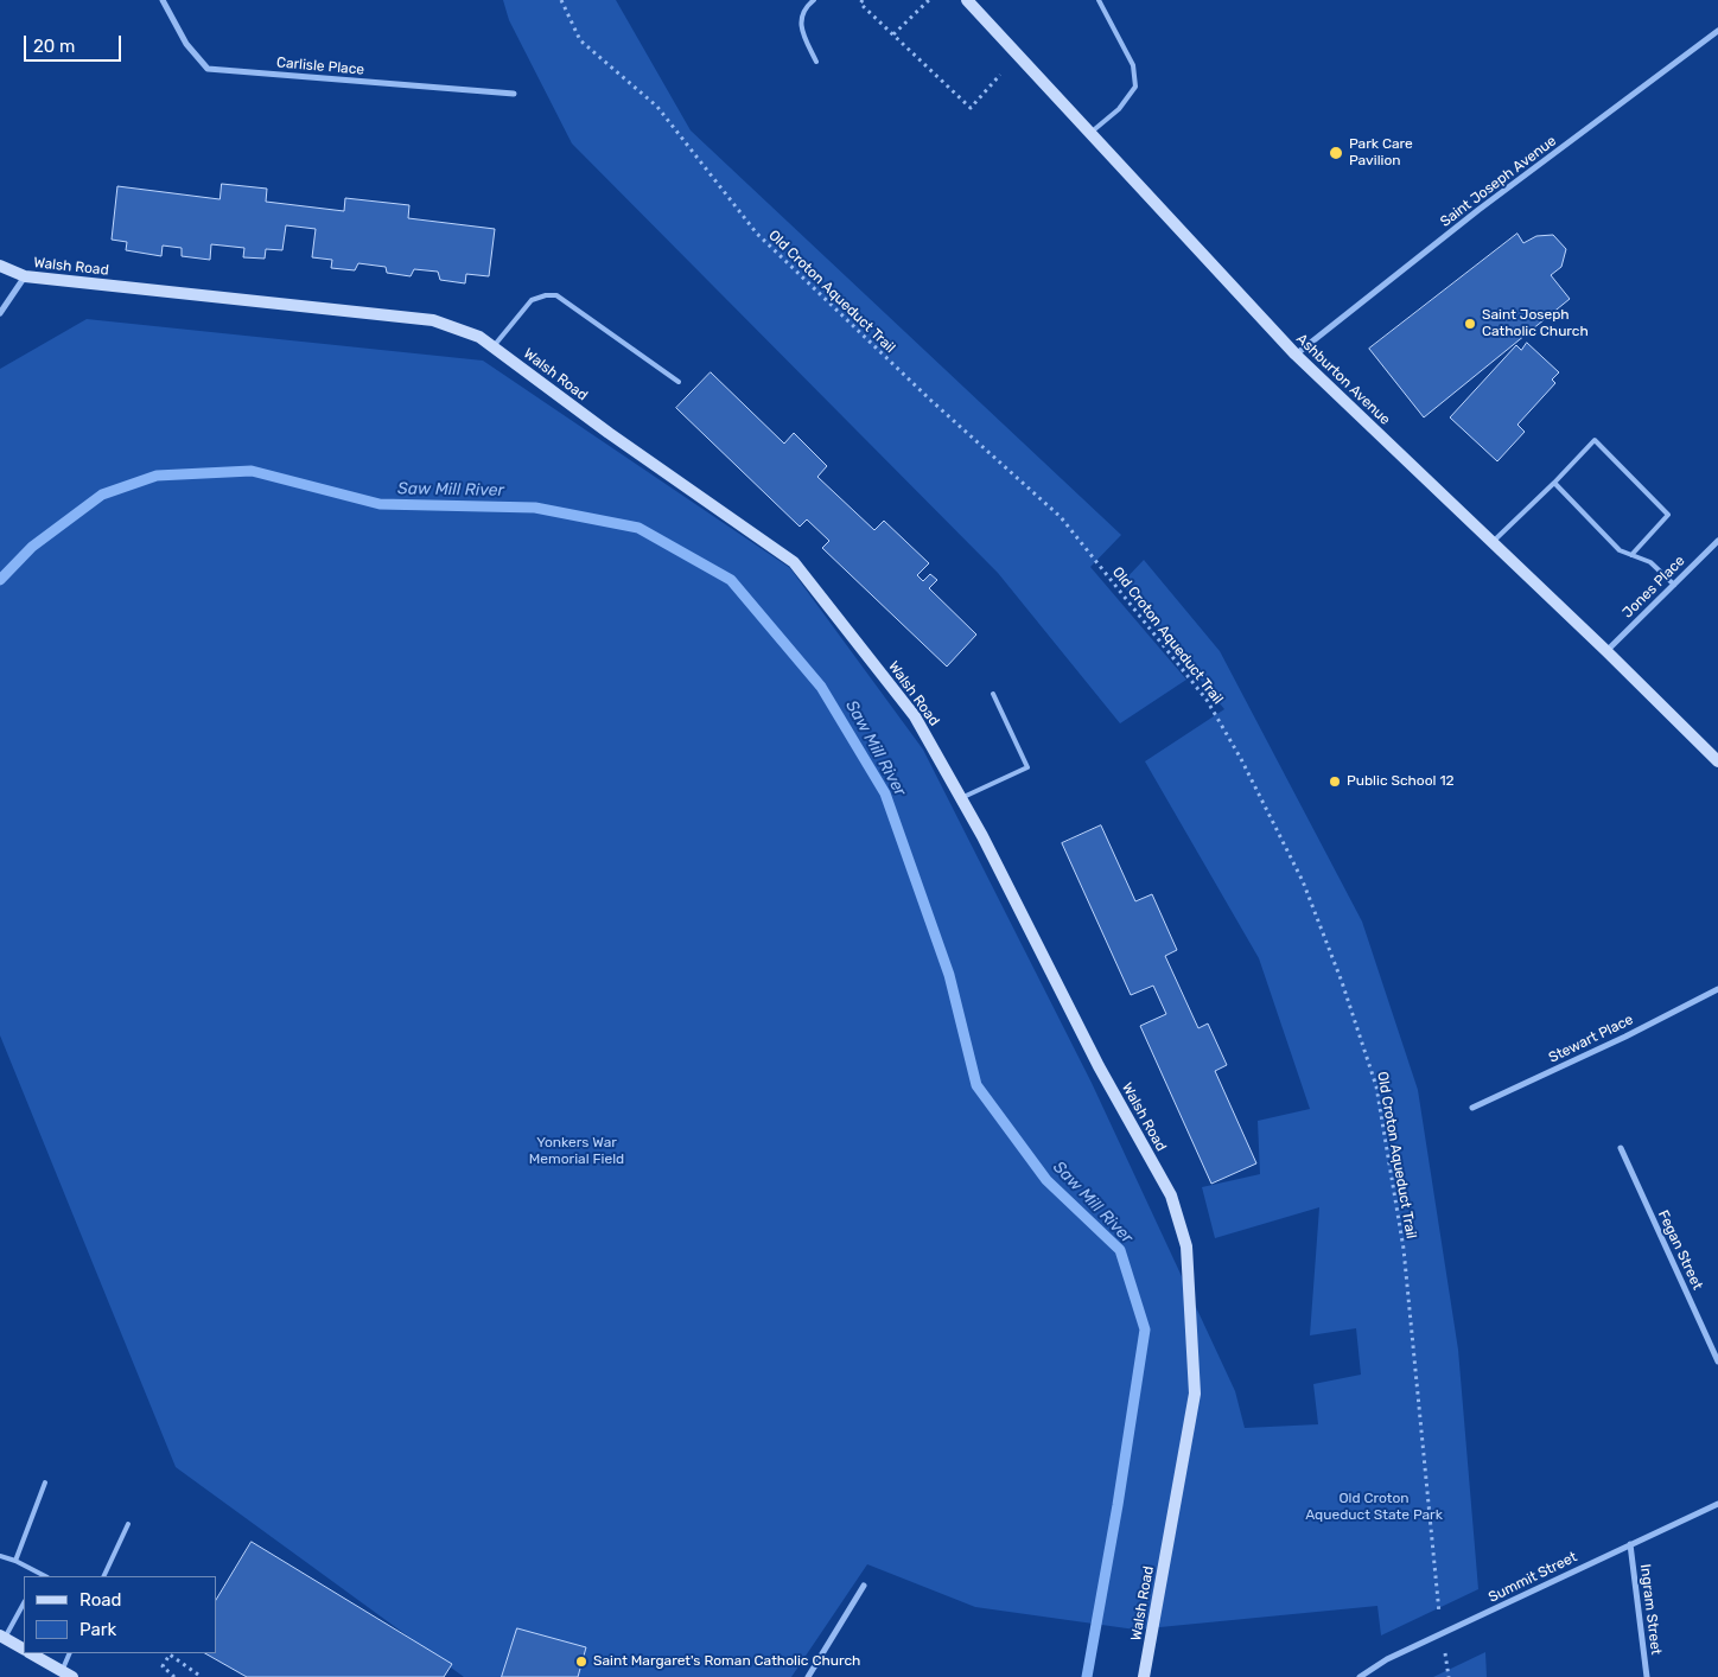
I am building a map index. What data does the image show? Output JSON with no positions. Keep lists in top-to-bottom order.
{
  "streets": {
    "street": [
      "Carlisle Place",
      "Saint Joseph Avenue",
      "Walsh Road",
      "Ashburton Avenue",
      "Jones Place",
      "Stewart Place",
      "Fegan Street",
      "Summit Street",
      "Ingram Street"
    ],
    "path": ["Old Croton Aqueduct Trail"]
  },
  "crossings": [
    ["Saint Joseph Avenue", "Ashburton Avenue"],
    ["Ashburton Avenue", "Jones Place"],
    ["Summit Street", "Ingram Street"]
  ],
  "water": ["Saw Mill River"],
  "parks": ["Yonkers War Memorial Field", "Old Croton Aqueduct State Park"],
  "places": [
    "Park Care Pavilion",
    "Saint Joseph Catholic Church",
    "Public School 12",
    "Saint Margaret's Roman Catholic Church"
  ],
  "legend": ["Road", "Park"],
  "scale_bar": "20 m"
}
